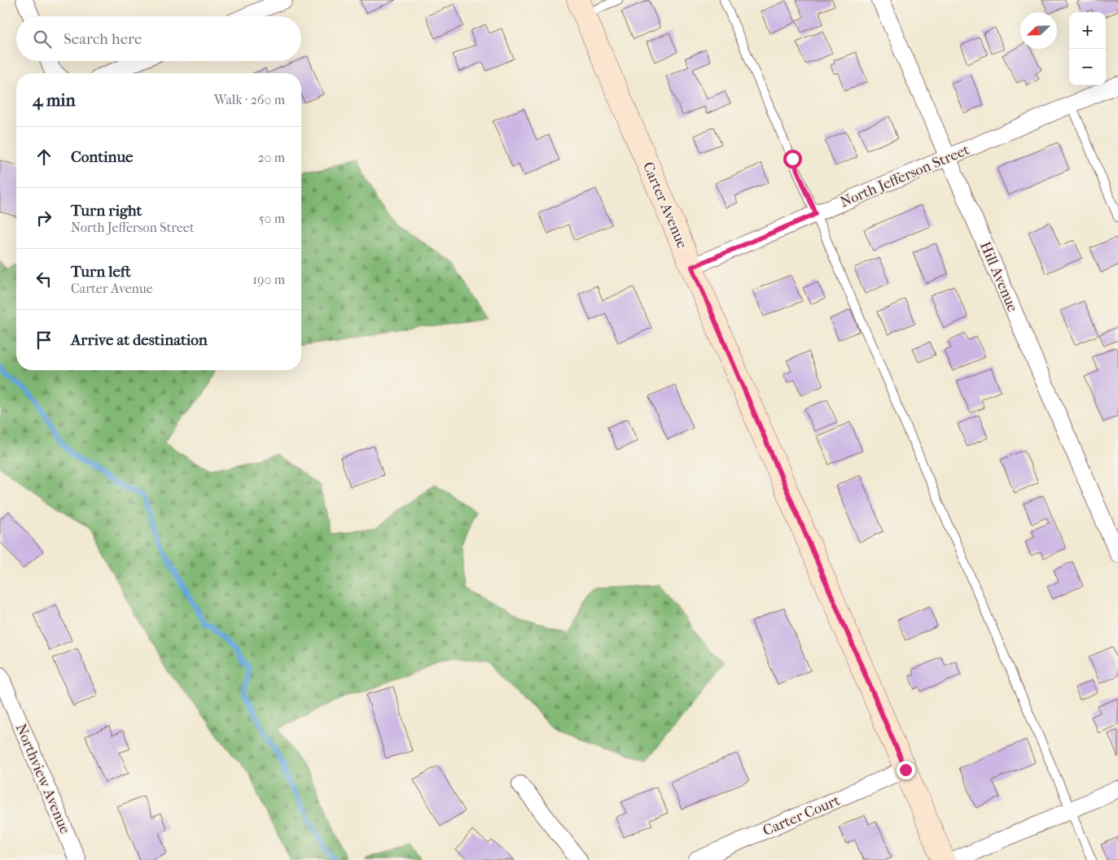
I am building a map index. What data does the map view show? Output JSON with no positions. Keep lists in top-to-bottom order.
{
  "streets": {
    "street": [
      "North Jefferson Street",
      "Carter Avenue",
      "Hill Avenue",
      "Northview Avenue",
      "Carter Court"
    ]
  },
  "crossings": [
    ["North Jefferson Street", "Carter Avenue"],
    ["North Jefferson Street", "Hill Avenue"],
    ["Carter Avenue", "Carter Court"]
  ],
  "north": "bottom left",
  "page": {
    "map_buttons": ["+", "−"],
    "search": "Search here",
    "heading": ["4 min", "Walk · 260 m"],
    "list": [
      ["Continue", "20 m"],
      ["Turn right", "North Jefferson Street", "50 m"],
      ["Turn left", "Carter Avenue", "190 m"],
      "Arrive at destination"
    ]
  }
}
